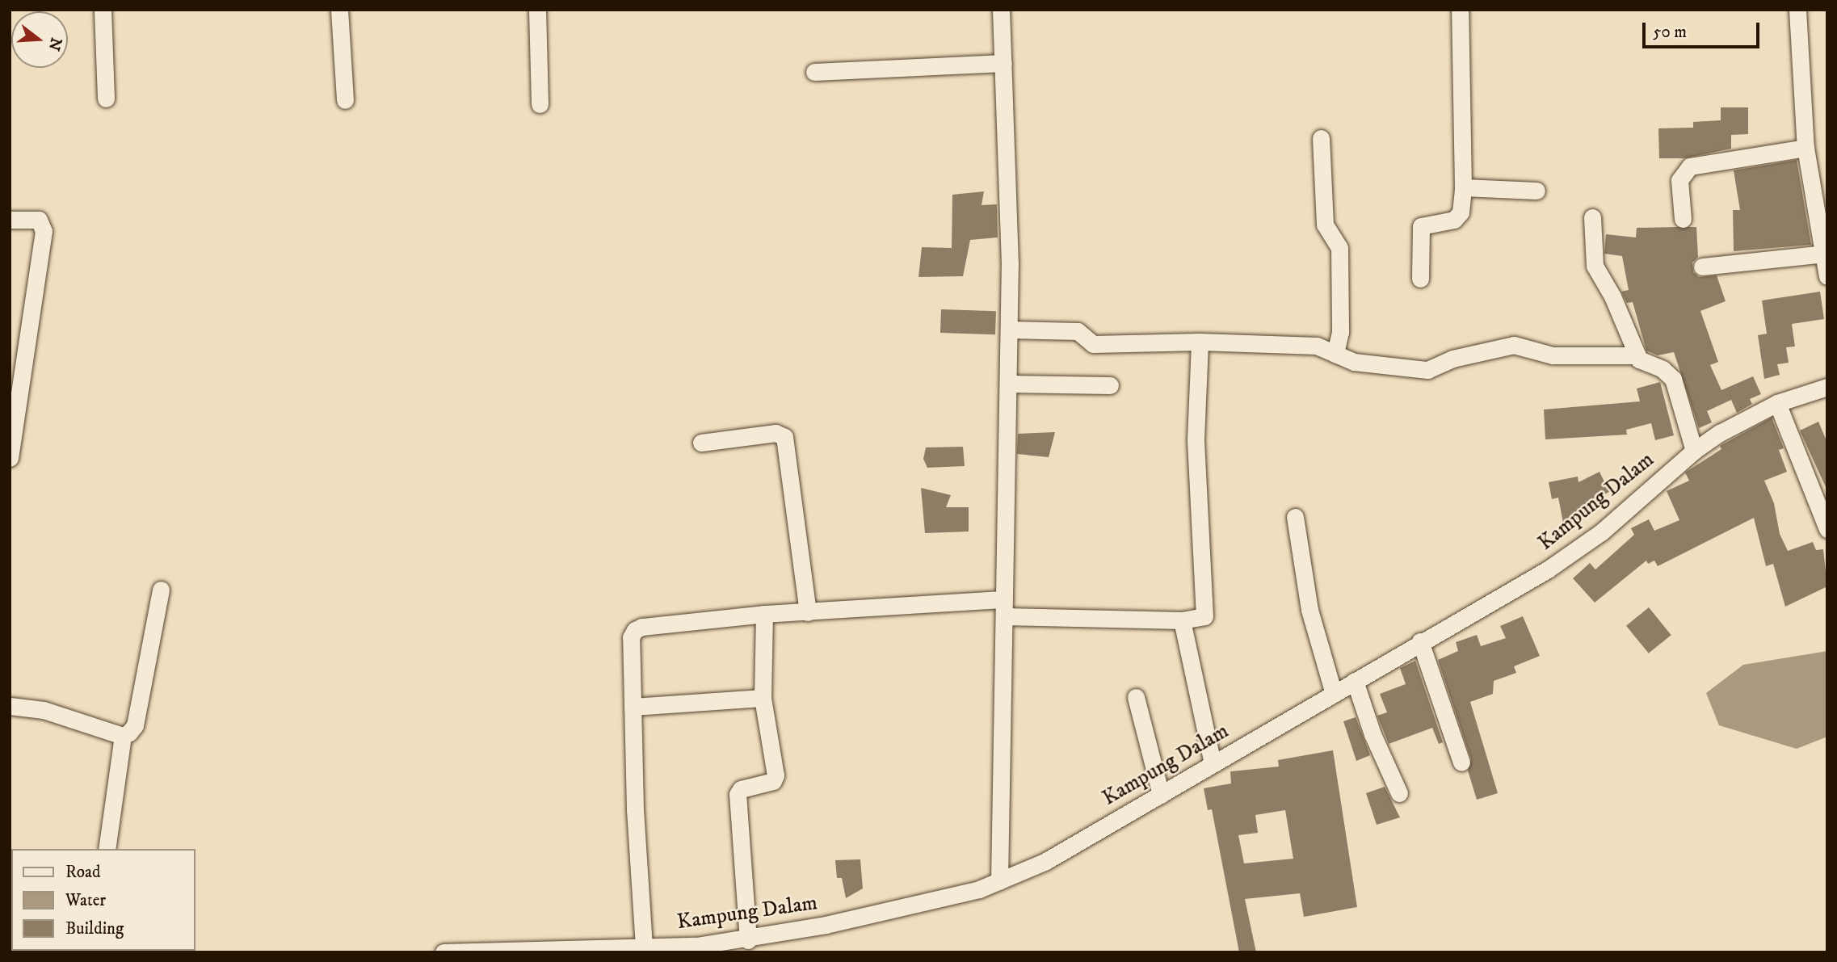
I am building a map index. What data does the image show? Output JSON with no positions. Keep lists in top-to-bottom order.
{
  "streets": {
    "street": ["Kampung Dalam"]
  },
  "legend": ["Road", "Water", "Building"],
  "scale_bar": "50 m",
  "north": "right"
}
